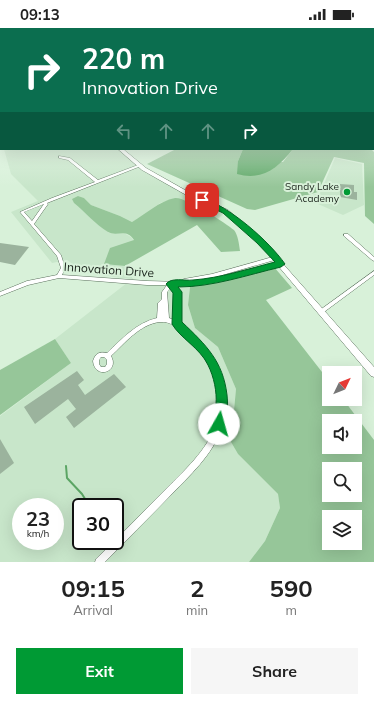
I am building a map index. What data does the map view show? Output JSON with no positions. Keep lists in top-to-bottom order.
{
  "streets": {
    "street": ["Innovation Drive"]
  },
  "places": ["Sandy Lake Academy"],
  "north": "top right",
  "page": {
    "status": "09:13",
    "turn": ["220 m", "Innovation Drive"],
    "speed": "23 km/h",
    "limit": "30",
    "eta": [
      "09:15",
      "Arrival",
      "2",
      "min",
      "590",
      "m"
    ],
    "buttons": ["Exit", "Share"]
  }
}
